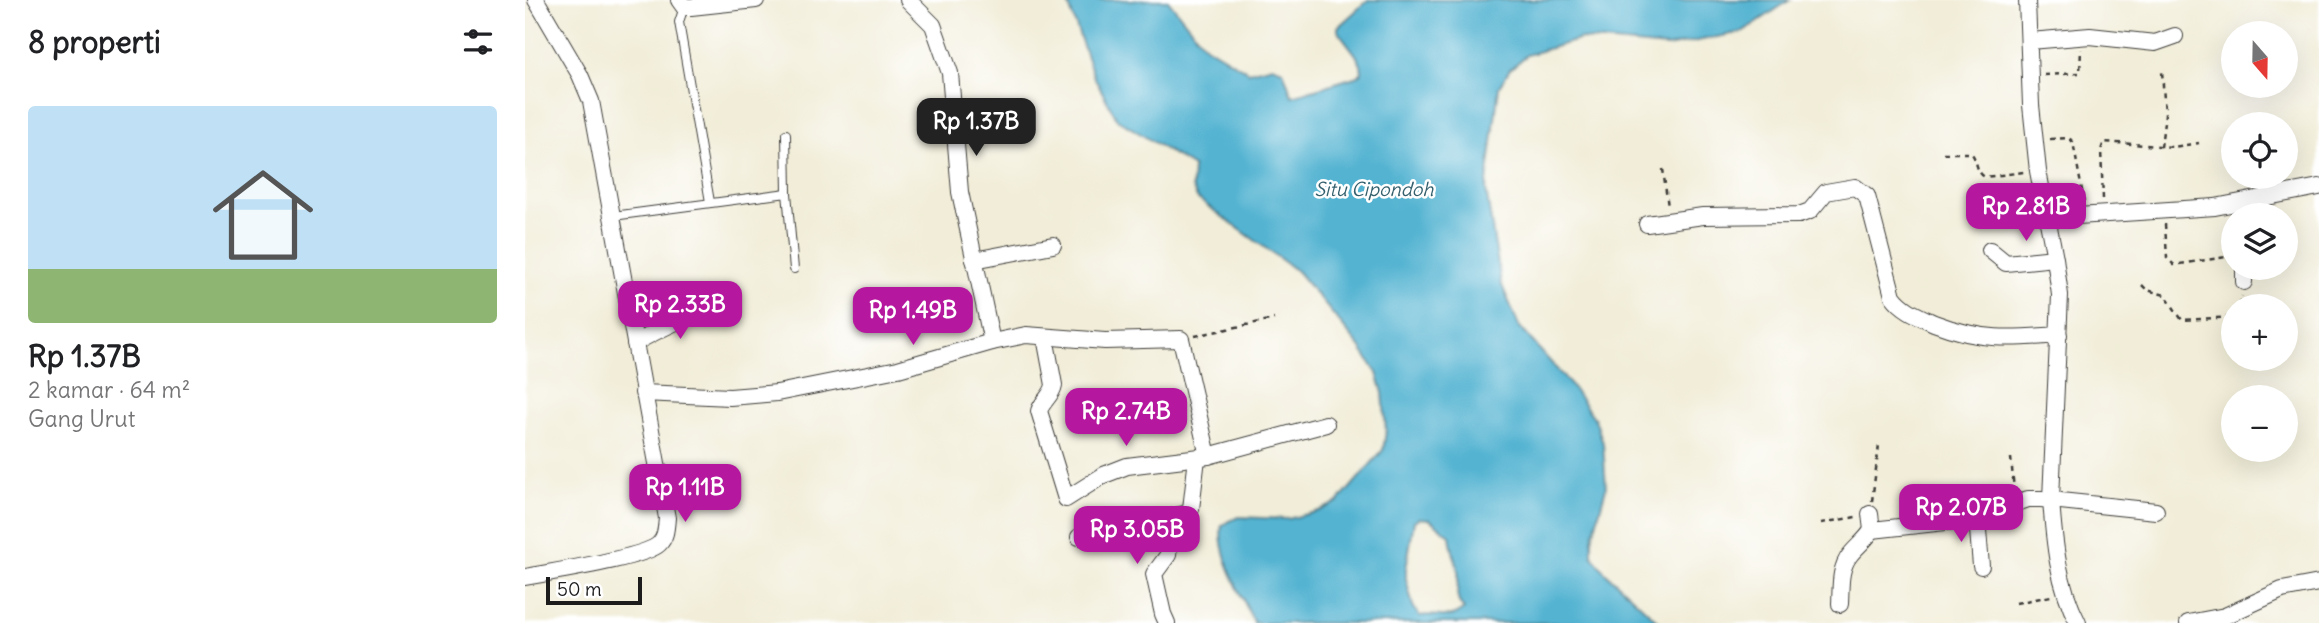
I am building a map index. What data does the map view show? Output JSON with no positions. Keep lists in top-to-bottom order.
{
  "water": ["Situ Cipondoh"],
  "scale_bar": "50 m",
  "north": "bottom",
  "page": {
    "heading": "8 properti",
    "map_buttons": ["+", "−"],
    "list": [
      {
        "name": "Rp 1.37B",
        "note": "2 kamar · 64 m² · Gang Urut"
      }
    ],
    "price": [
      "Rp 1.37B",
      "Rp 2.81B",
      "Rp 2.33B",
      "Rp 1.49B",
      "Rp 2.74B",
      "Rp 1.11B",
      "Rp 2.07B",
      "Rp 3.05B"
    ],
    "scale": "50 m"
  }
}
